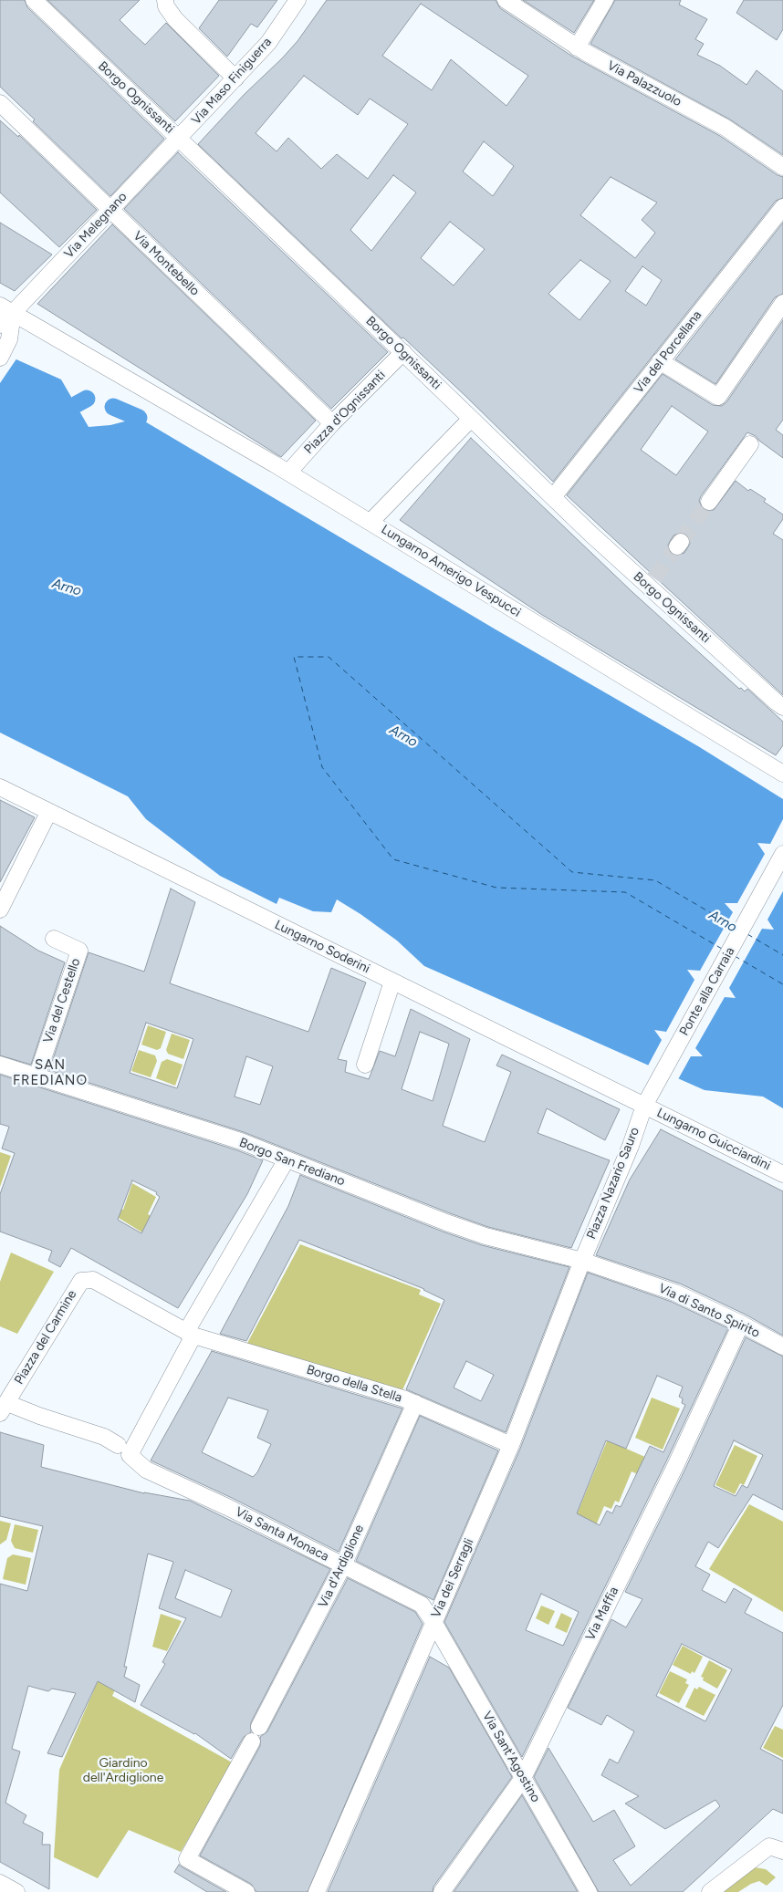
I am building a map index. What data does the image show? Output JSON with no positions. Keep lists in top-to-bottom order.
{
  "streets": {
    "street": [
      "Via Maso Finiguerra",
      "Via Palazzuolo",
      "Borgo Ognissanti",
      "Via Melegnano",
      "Via Montebello",
      "Via del Porcellana",
      "Piazza d'Ognissanti",
      "Lungarno Amerigo Vespucci",
      "Lungarno Soderini",
      "Ponte alla Carraia",
      "Via del Cestello",
      "Lungarno Guicciardini",
      "Borgo San Frediano",
      "Piazza Nazario Sauro",
      "Via di Santo Spirito",
      "Piazza del Carmine",
      "Borgo della Stella",
      "Via Santa Monaca",
      "Via d'Ardiglione",
      "Via dei Serragli",
      "Via Maffia",
      "Via Sant'Agostino"
    ]
  },
  "crossings": [
    ["Via Maso Finiguerra", "Borgo Ognissanti"],
    ["Via Maso Finiguerra", "Via Melegnano"],
    ["Borgo Ognissanti", "Via Melegnano"],
    ["Borgo Ognissanti", "Via del Porcellana"],
    ["Borgo Ognissanti", "Piazza d'Ognissanti"],
    ["Via Melegnano", "Via Montebello"],
    ["Via Melegnano", "Lungarno Amerigo Vespucci"],
    ["Via Montebello", "Piazza d'Ognissanti"],
    ["Piazza d'Ognissanti", "Lungarno Amerigo Vespucci"],
    ["Lungarno Soderini", "Ponte alla Carraia"],
    ["Lungarno Soderini", "Lungarno Guicciardini"],
    ["Lungarno Soderini", "Piazza Nazario Sauro"],
    ["Ponte alla Carraia", "Lungarno Guicciardini"],
    ["Ponte alla Carraia", "Piazza Nazario Sauro"],
    ["Via del Cestello", "Borgo San Frediano"],
    ["Lungarno Guicciardini", "Piazza Nazario Sauro"],
    ["Borgo San Frediano", "Piazza Nazario Sauro"],
    ["Borgo San Frediano", "Via di Santo Spirito"],
    ["Borgo San Frediano", "Via dei Serragli"],
    ["Piazza Nazario Sauro", "Via di Santo Spirito"],
    ["Piazza Nazario Sauro", "Via dei Serragli"],
    ["Via di Santo Spirito", "Via dei Serragli"],
    ["Via di Santo Spirito", "Via Maffia"],
    ["Piazza del Carmine", "Borgo della Stella"],
    ["Piazza del Carmine", "Via Santa Monaca"],
    ["Borgo della Stella", "Via Santa Monaca"],
    ["Borgo della Stella", "Via d'Ardiglione"],
    ["Borgo della Stella", "Via dei Serragli"],
    ["Via Santa Monaca", "Via d'Ardiglione"],
    ["Via Santa Monaca", "Via dei Serragli"],
    ["Via Santa Monaca", "Via Sant'Agostino"],
    ["Via dei Serragli", "Via Sant'Agostino"],
    ["Via Maffia", "Via Sant'Agostino"]
  ],
  "districts": ["SAN FREDIANO"],
  "water": ["Arno"],
  "parks": ["Giardino dell'Ardiglione"]
}
